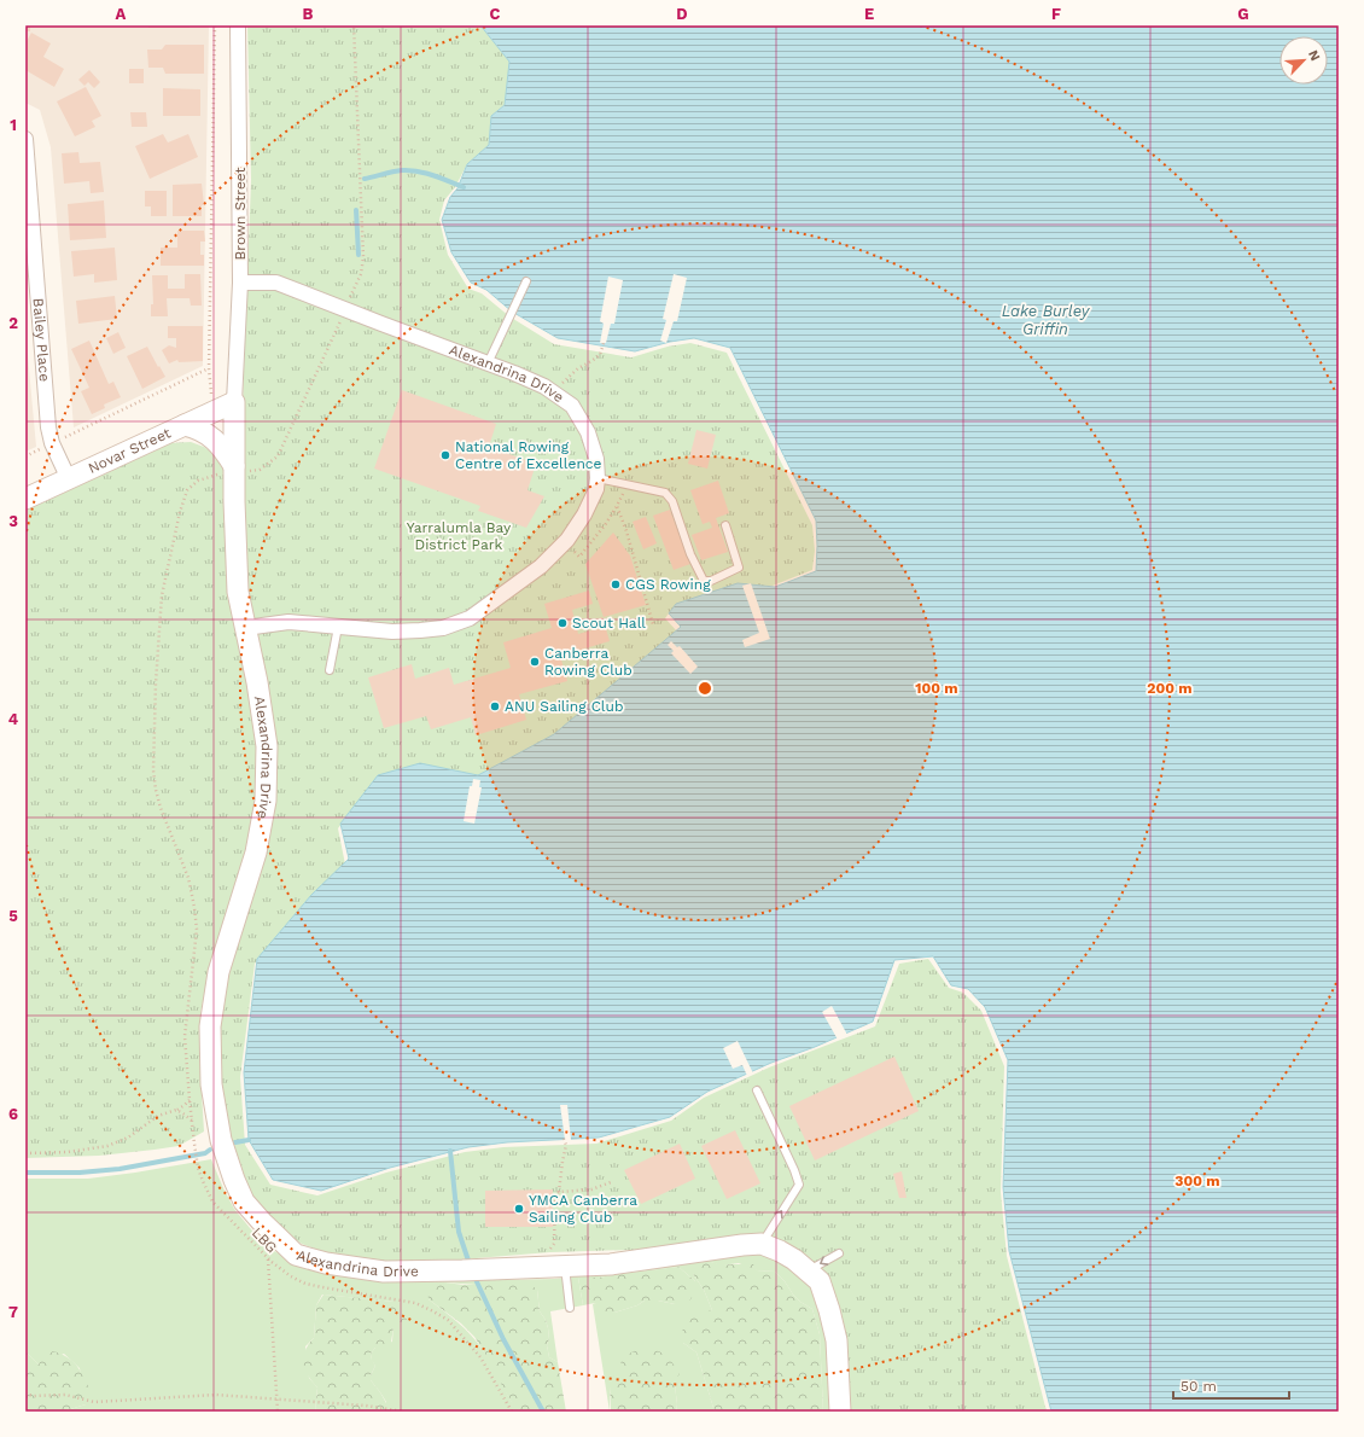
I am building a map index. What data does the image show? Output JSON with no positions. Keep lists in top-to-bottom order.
{
  "streets": {
    "main road": ["Alexandrina Drive", "Novar Street"],
    "street": ["Brown Street", "Bailey Place"],
    "path": ["LBG"]
  },
  "crossings": [
    ["Brown Street", "Alexandrina Drive"],
    ["Brown Street", "Novar Street"],
    ["Bailey Place", "Novar Street"],
    ["Alexandrina Drive", "Novar Street"]
  ],
  "water": ["Lake Burley Griffin"],
  "parks": ["Yarralumla Bay District Park"],
  "places": [
    "National Rowing Centre of Excellence",
    "CGS Rowing",
    "Scout Hall",
    "Canberra Rowing Club",
    "ANU Sailing Club",
    "YMCA Canberra Sailing Club"
  ],
  "scale_bar": "50 m",
  "north": "top right",
  "grid": {
    "columns": [
      "A",
      "B",
      "C",
      "D",
      "E",
      "F",
      "G"
    ],
    "rows": [
      "1",
      "2",
      "3",
      "4",
      "5",
      "6",
      "7"
    ]
  },
  "rings": ["100 m", "200 m", "300 m"]
}
